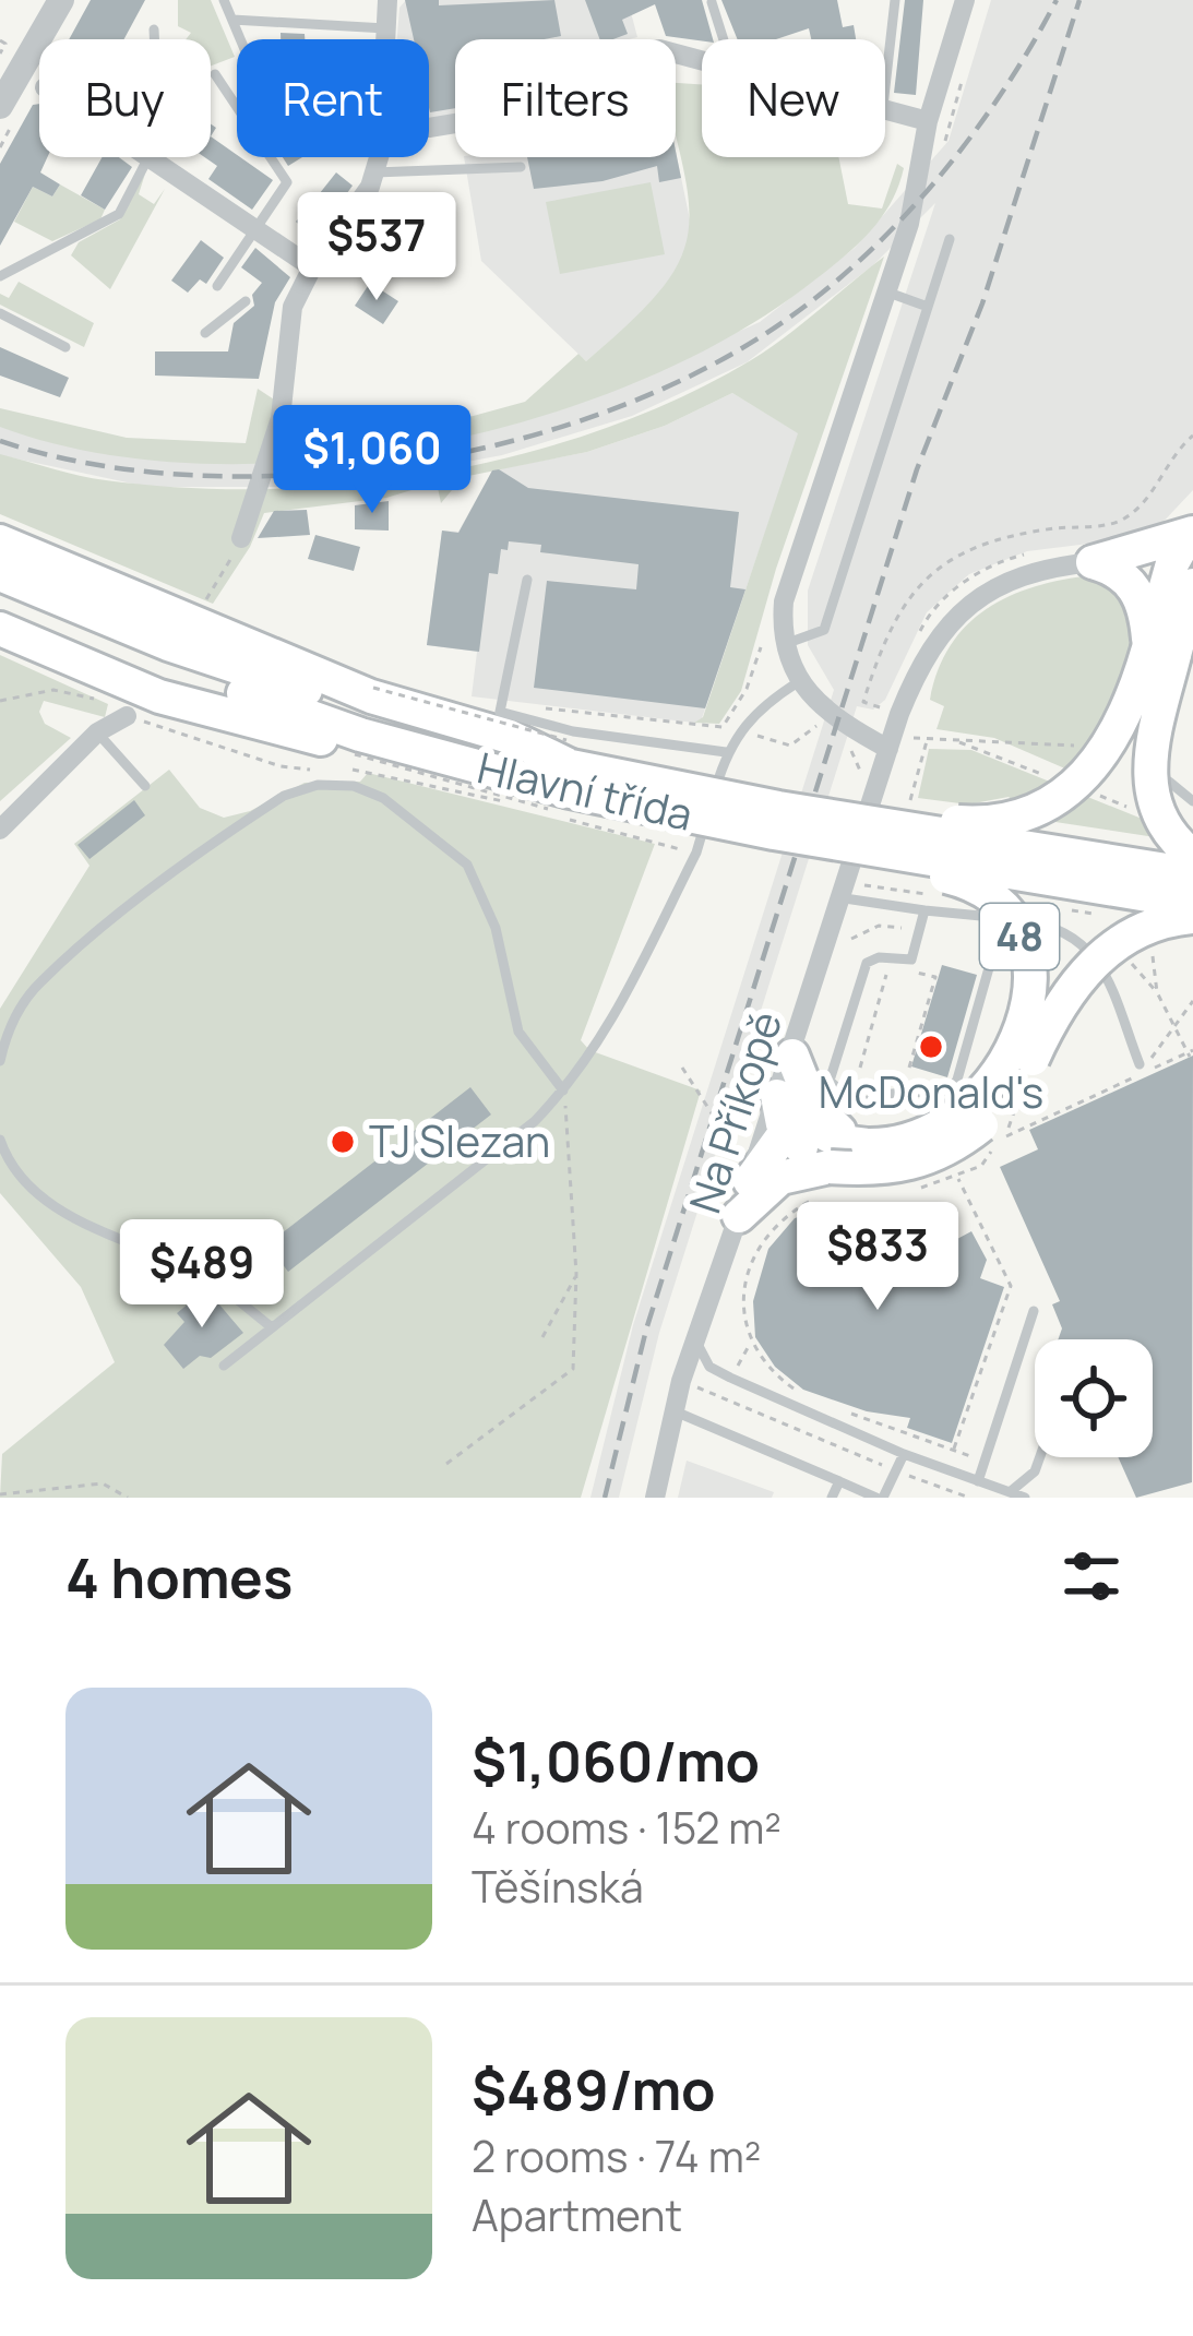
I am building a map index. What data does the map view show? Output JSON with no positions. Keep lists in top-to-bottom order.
{
  "streets": {
    "main road": ["Hlavní třída", "48"],
    "street": ["Na Příkopě"]
  },
  "crossings": [
    ["Hlavní třída", "48"],
    ["48", "Na Příkopě"]
  ],
  "places": ["McDonald's", "TJ Slezan"],
  "page": {
    "chip": [
      "Buy",
      "Rent",
      "Filters",
      "New"
    ],
    "price": [
      "$537",
      "$1,060",
      "$833",
      "$489"
    ],
    "heading": "4 homes",
    "list": [
      {
        "name": "$1,060/mo",
        "note": "4 rooms · 152 m² · Těšínská"
      },
      {
        "name": "$489/mo",
        "note": "2 rooms · 74 m² · Apartment"
      }
    ]
  }
}
